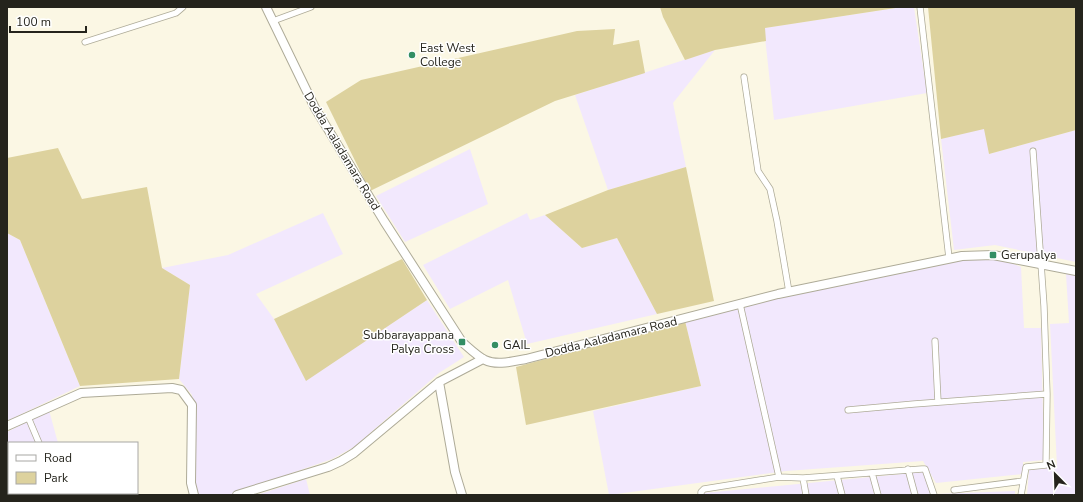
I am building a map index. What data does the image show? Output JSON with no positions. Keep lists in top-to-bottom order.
{
  "streets": {
    "main road": ["Dodda Aaladamara Road"]
  },
  "places": {
    "other": ["East West College", "GAIL"],
    "transit": ["Gerupalya", "Subbarayappana Palya Cross"]
  },
  "legend": ["Road", "Park"],
  "scale_bar": "100 m",
  "north": "top left"
}
